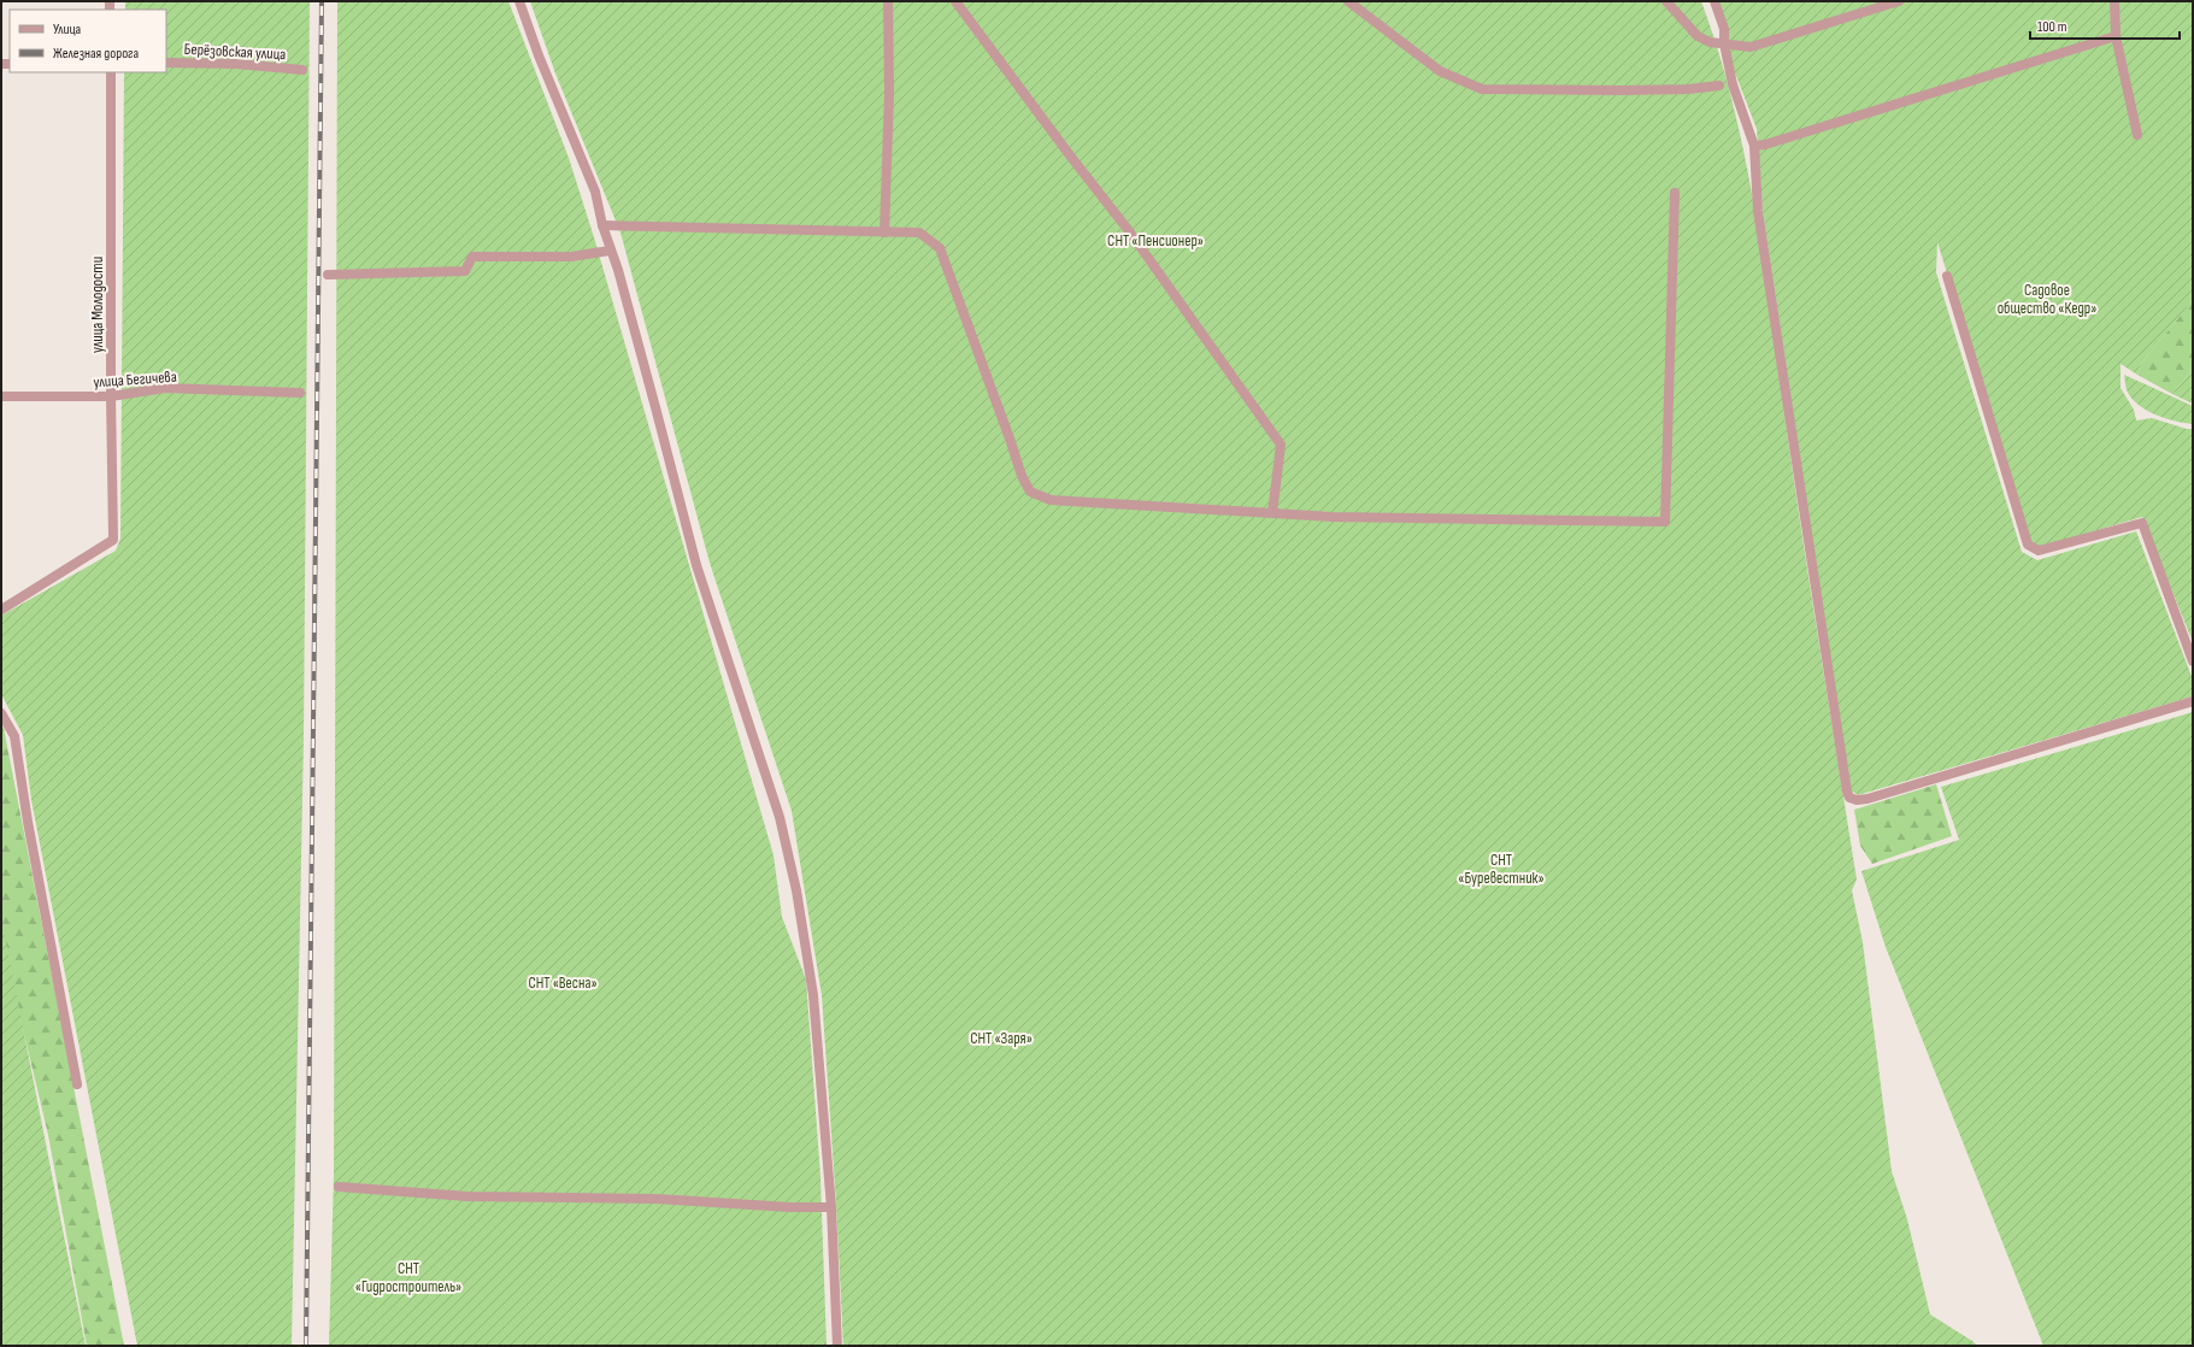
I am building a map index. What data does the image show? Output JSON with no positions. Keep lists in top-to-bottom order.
{
  "streets": {
    "street": ["Берёзовская улица", "улица Молодости", "улица Бегичева"]
  },
  "crossings": [
    ["улица Молодости", "улица Бегичева"]
  ],
  "parks": [
    "СНТ «Пенсионер»",
    "Садовое общество «Кедр»",
    "СНТ «Буревестник»",
    "СНТ «Весна»",
    "СНТ «Заря»",
    "СНТ «Гидростроитель»"
  ],
  "legend": ["Улица", "Железная дорога"],
  "scale_bar": "100 m"
}
